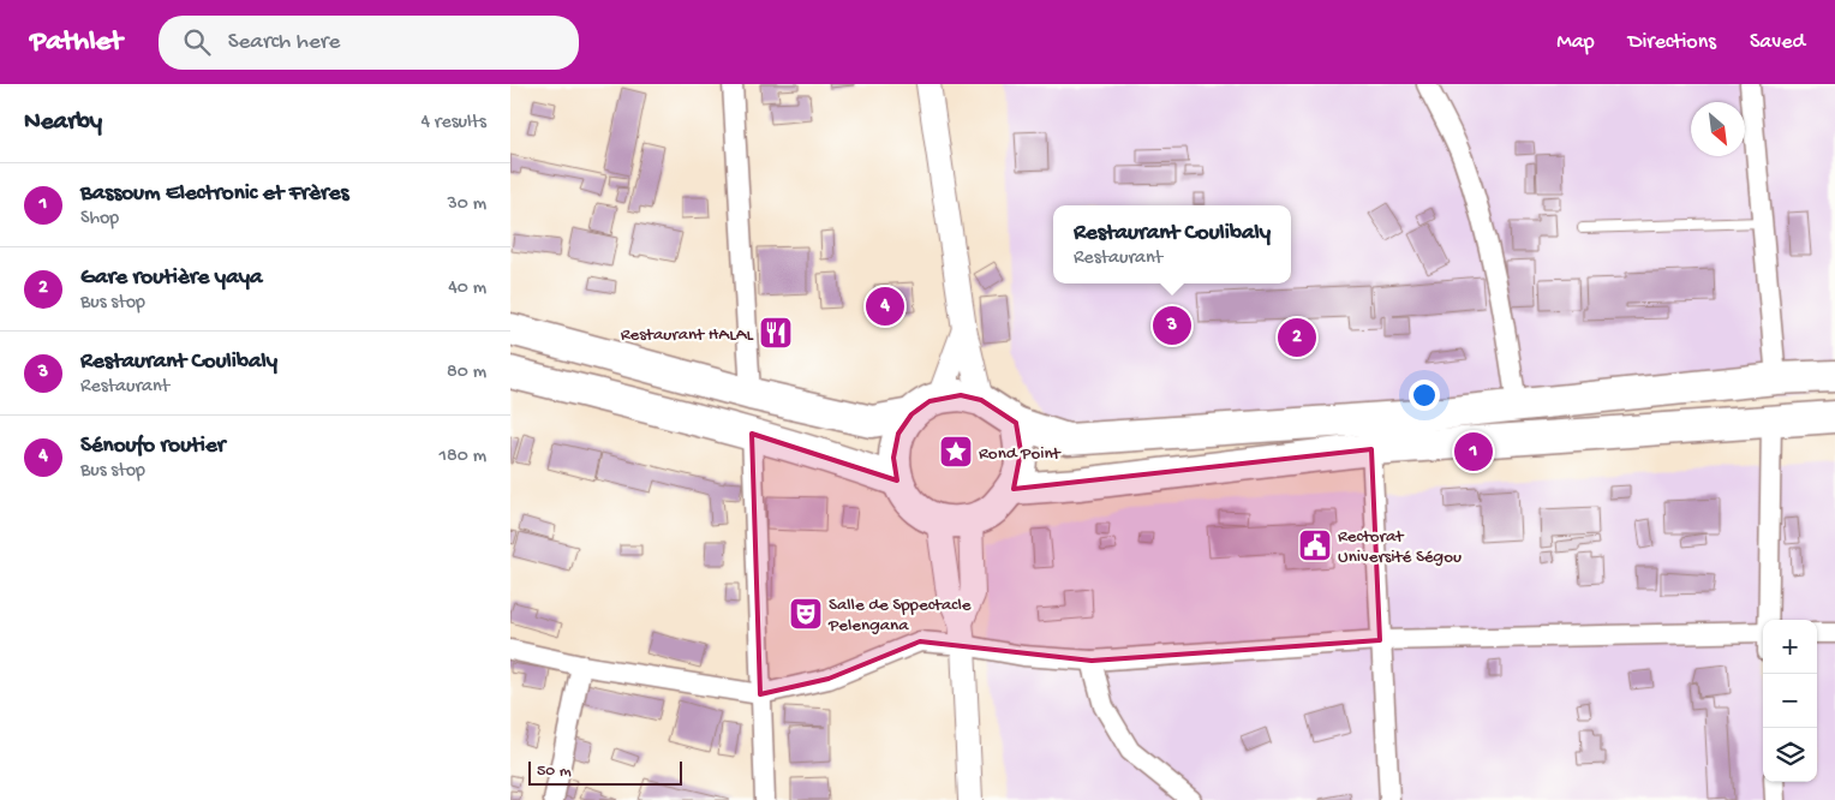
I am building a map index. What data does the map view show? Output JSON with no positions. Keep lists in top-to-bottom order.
{
  "places": {
    "restaurant": ["Restaurant HALAL"],
    "place": ["Rond Point"],
    "public building": ["Rectorat Université Ségou"],
    "theatre": ["Salle de Sppectacle Pelengana"]
  },
  "scale_bar": "50 m",
  "north": "bottom right",
  "page": {
    "header": "Pathlet",
    "search": "Search here",
    "nav": ["Map", "Directions", "Saved"],
    "heading": ["Nearby", "4 results"],
    "list": [
      {
        "mark": "1",
        "name": "Bassoum Electronic et Frères",
        "note": "Shop",
        "value": "30 m"
      },
      {
        "mark": "2",
        "name": "Gare routière yaya",
        "note": "Bus stop",
        "value": "40 m"
      },
      {
        "mark": "3",
        "name": "Restaurant Coulibaly",
        "note": "Restaurant",
        "value": "80 m"
      },
      {
        "mark": "4",
        "name": "Sénoufo routier",
        "note": "Bus stop",
        "value": "180 m"
      }
    ],
    "popup": ["Restaurant Coulibaly", "Restaurant"],
    "pins": [
      "4",
      "3",
      "2",
      "1"
    ],
    "map_buttons": ["+", "−"],
    "scale": "50 m"
  }
}
